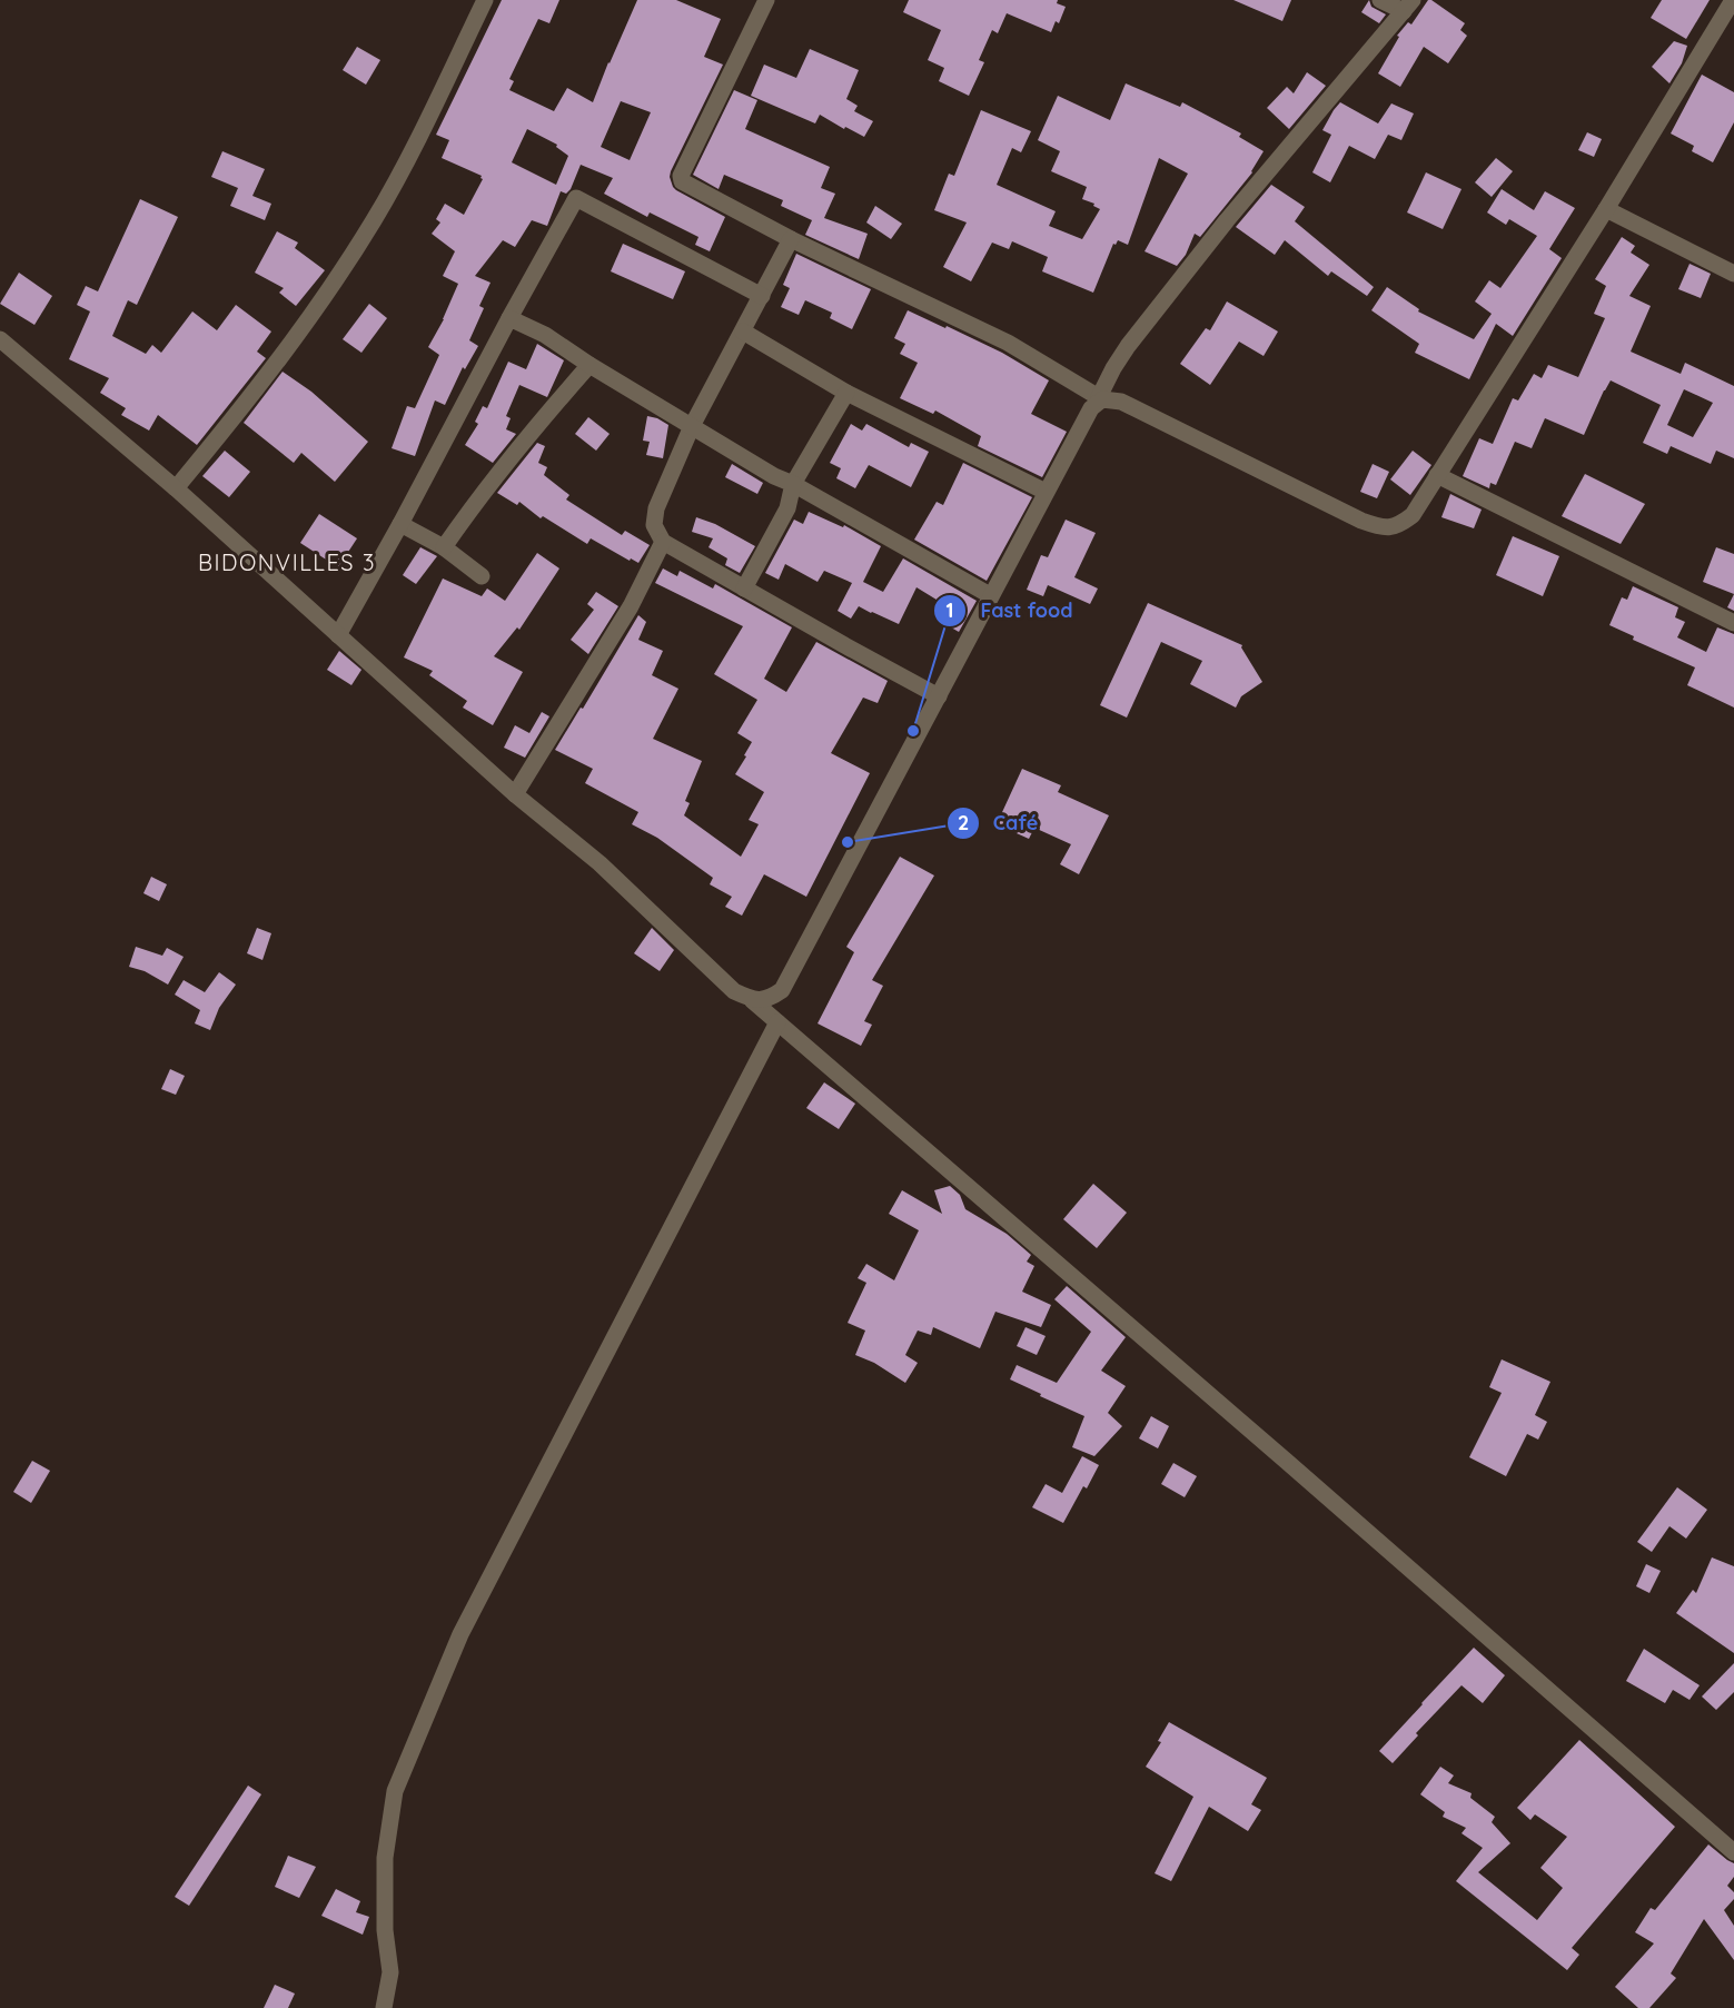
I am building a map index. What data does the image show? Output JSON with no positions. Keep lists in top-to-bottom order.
{
  "districts": ["BIDONVILLES 3"],
  "places": ["Fast food", "Café"]
}
